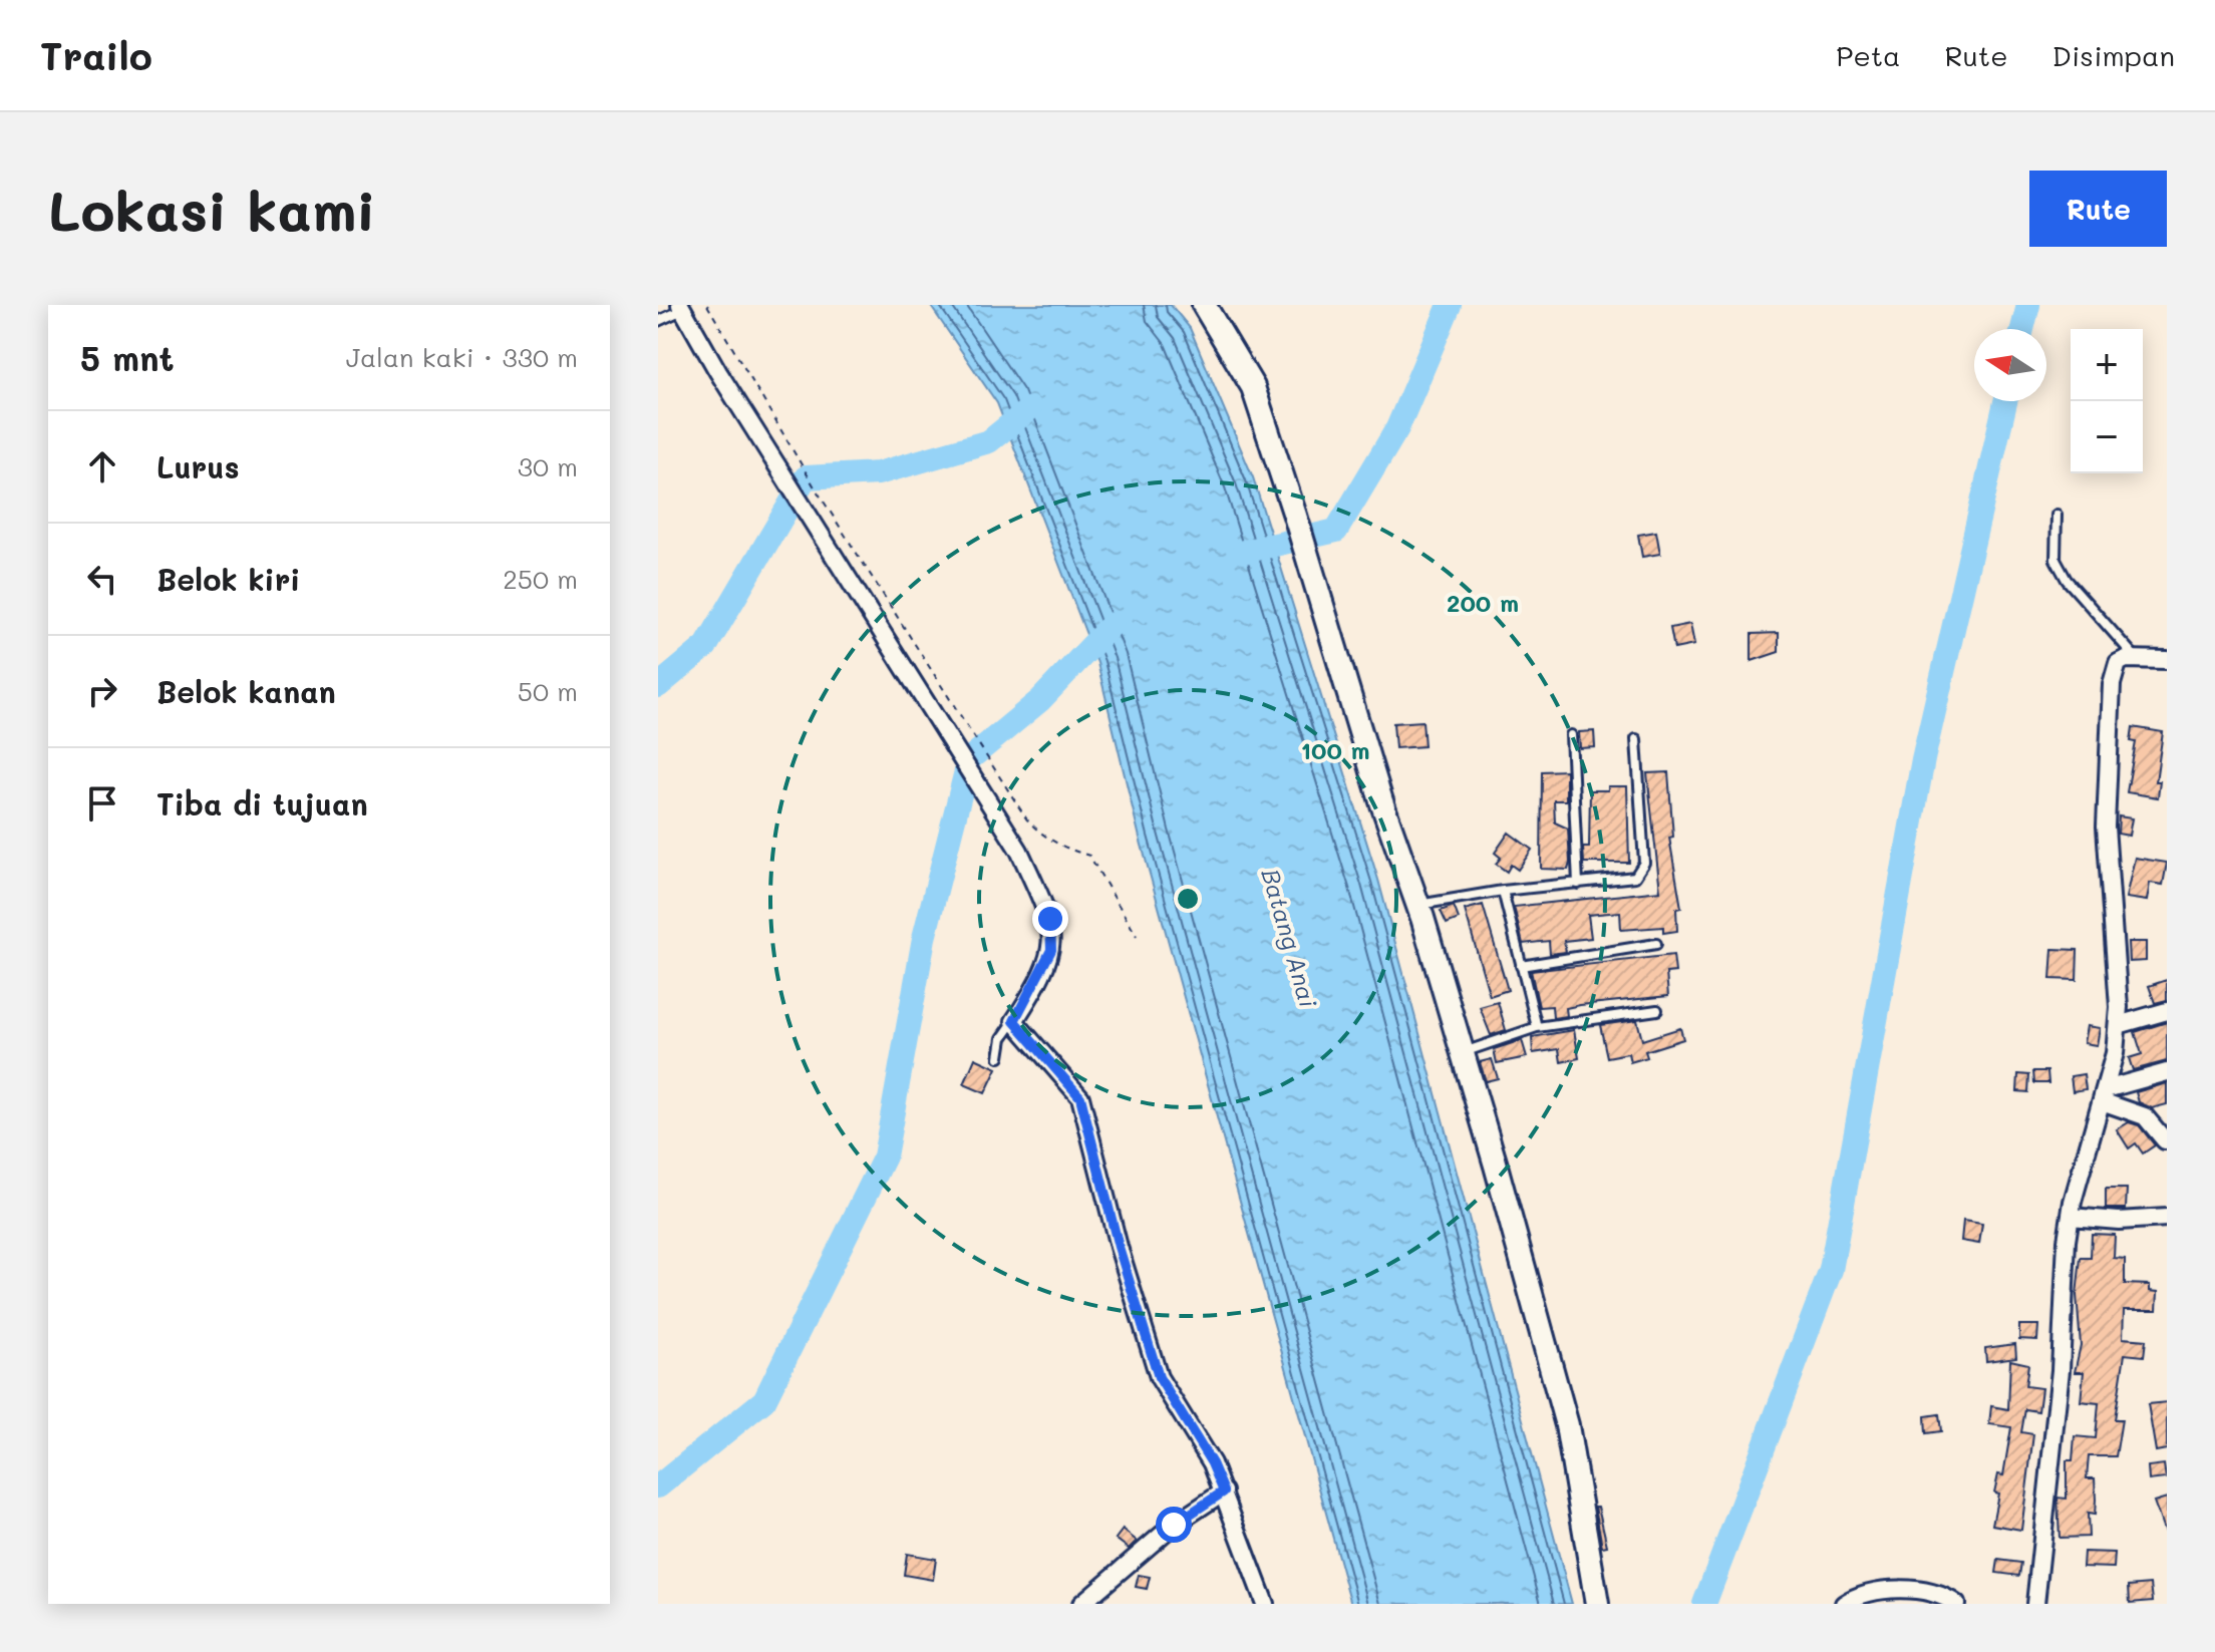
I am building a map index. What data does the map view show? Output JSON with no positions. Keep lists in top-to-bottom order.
{
  "water": ["Batang Anai"],
  "north": "left",
  "page": {
    "header": "Trailo",
    "nav": ["Peta", "Rute", "Disimpan"],
    "buttons": "Rute",
    "title": "Lokasi kami",
    "heading": ["5 mnt", "Jalan kaki · 330 m"],
    "map_buttons": ["+", "−"],
    "list": [
      ["Lurus", "30 m"],
      ["Belok kiri", "250 m"],
      ["Belok kanan", "50 m"],
      "Tiba di tujuan"
    ]
  },
  "rings": ["200 m", "100 m"]
}
